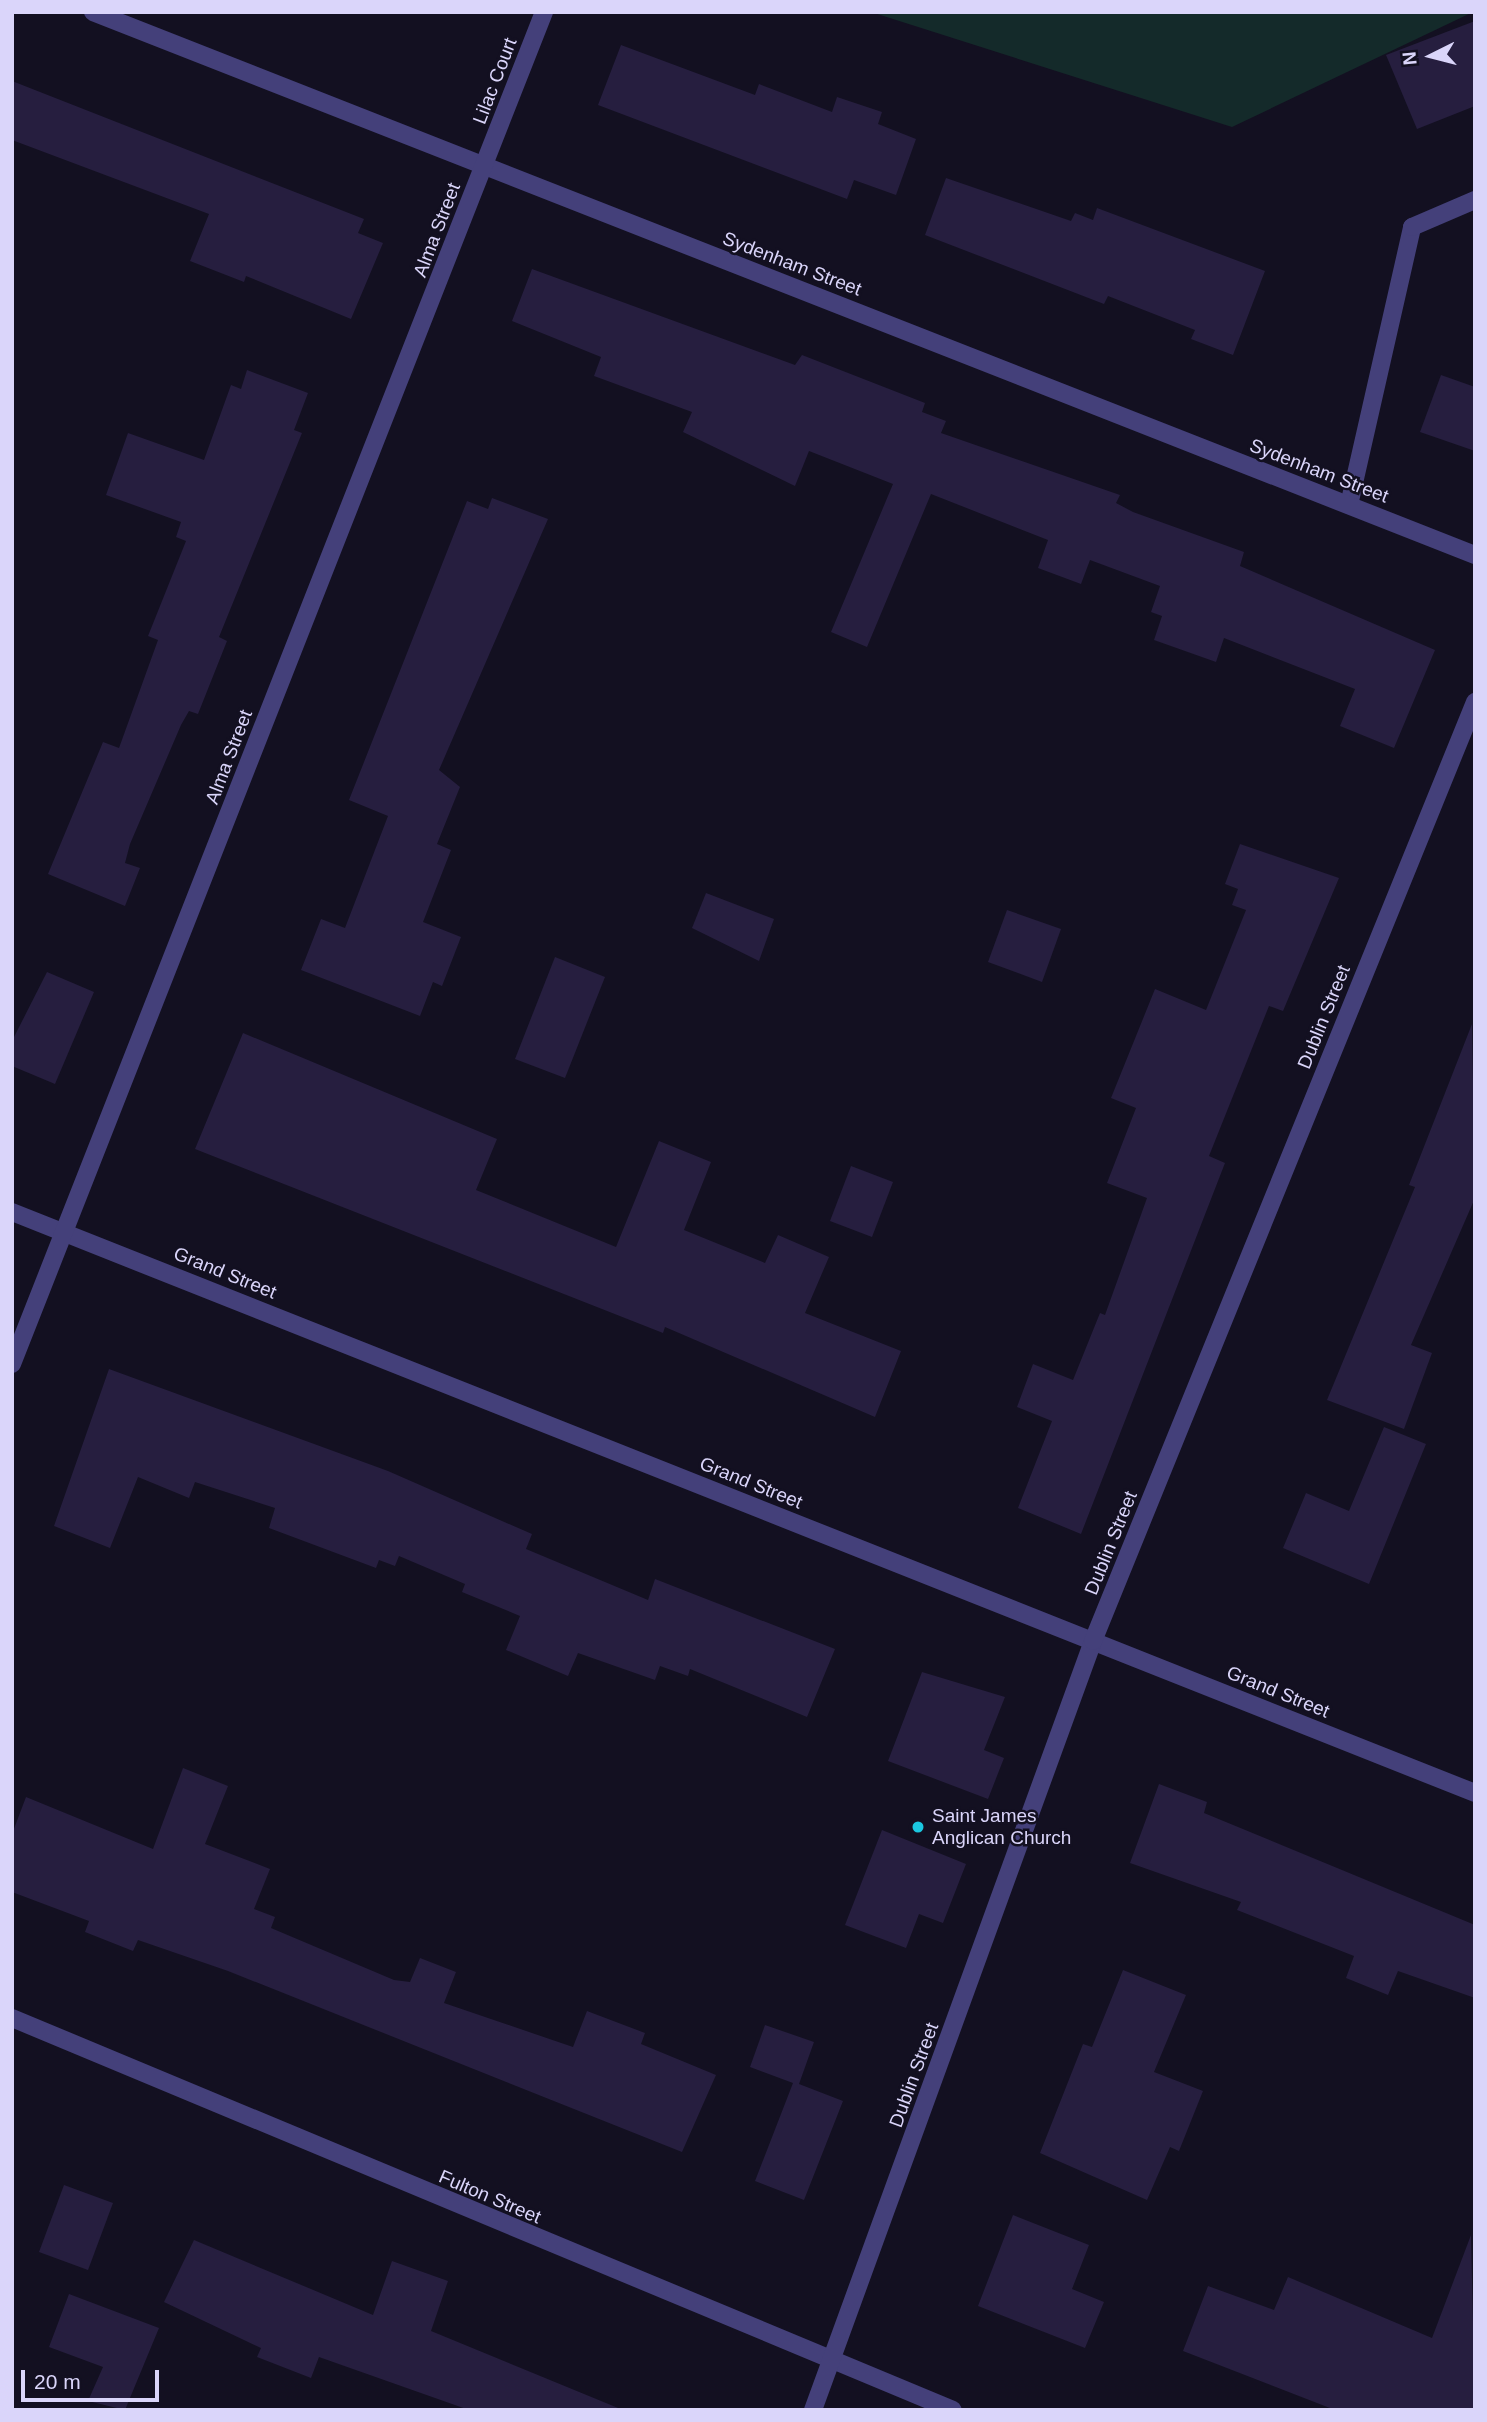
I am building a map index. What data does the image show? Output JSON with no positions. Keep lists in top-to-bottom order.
{
  "streets": {
    "street": [
      "Lilac Court",
      "Alma Street",
      "Sydenham Street",
      "Dublin Street",
      "Grand Street",
      "Fulton Street"
    ]
  },
  "crossings": [
    ["Lilac Court", "Alma Street"],
    ["Lilac Court", "Sydenham Street"],
    ["Alma Street", "Sydenham Street"],
    ["Alma Street", "Grand Street"],
    ["Dublin Street", "Grand Street"],
    ["Dublin Street", "Fulton Street"]
  ],
  "places": ["Saint James Anglican Church"],
  "scale_bar": "20 m",
  "north": "left"
}
